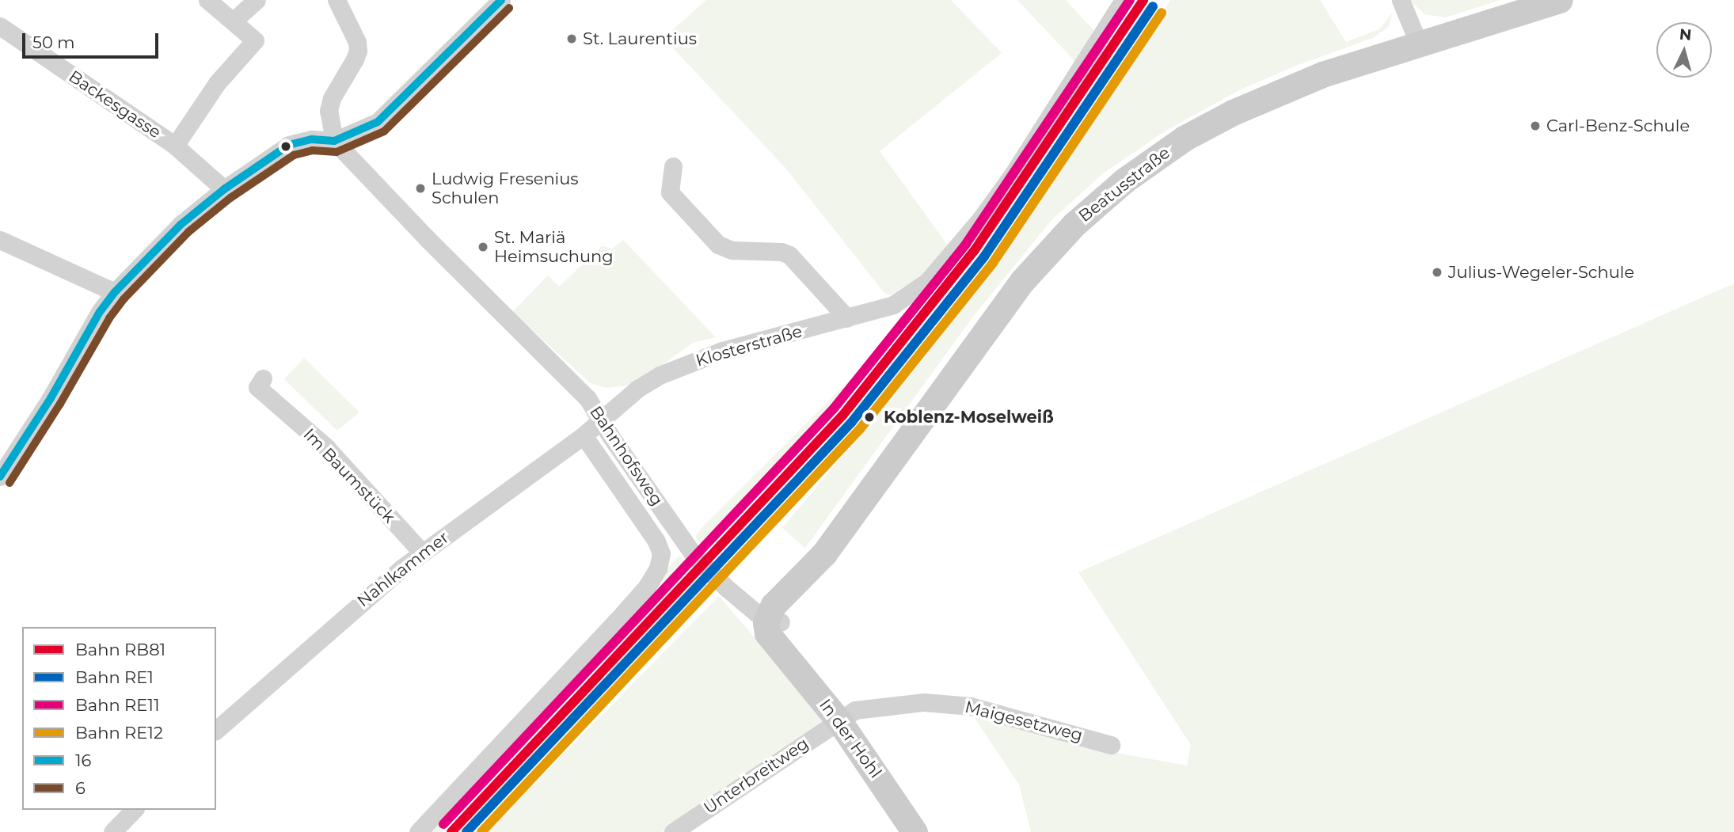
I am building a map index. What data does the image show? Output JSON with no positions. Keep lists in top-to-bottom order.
{
  "streets": {
    "street": [
      "Backesgasse",
      "Beatusstraße",
      "Klosterstraße",
      "Bahnhofsweg",
      "Im Baumstück",
      "Nahlkammer",
      "Maigesetzweg",
      "In der Hohl",
      "Unterbreitweg"
    ]
  },
  "crossings": [
    ["Beatusstraße", "Bahnhofsweg"],
    ["Beatusstraße", "In der Hohl"],
    ["Klosterstraße", "Bahnhofsweg"],
    ["Klosterstraße", "Nahlkammer"],
    ["Bahnhofsweg", "Nahlkammer"],
    ["Bahnhofsweg", "In der Hohl"],
    ["Im Baumstück", "Nahlkammer"],
    ["Maigesetzweg", "In der Hohl"],
    ["Maigesetzweg", "Unterbreitweg"],
    ["In der Hohl", "Unterbreitweg"]
  ],
  "places": [
    "St. Laurentius",
    "Carl-Benz-Schule",
    "Ludwig Fresenius Schulen",
    "St. Mariä Heimsuchung",
    "Julius-Wegeler-Schule",
    "Koblenz-Moselweiß"
  ],
  "lines": [
    "rail line RB81",
    "rail line RE11",
    "transit line 16",
    "rail line RE1",
    "transit line 6",
    "rail line RE12"
  ],
  "legend": [
    "Bahn RB81",
    "Bahn RE1",
    "Bahn RE11",
    "Bahn RE12",
    "16",
    "6"
  ],
  "scale_bar": "50 m",
  "north": "top"
}
